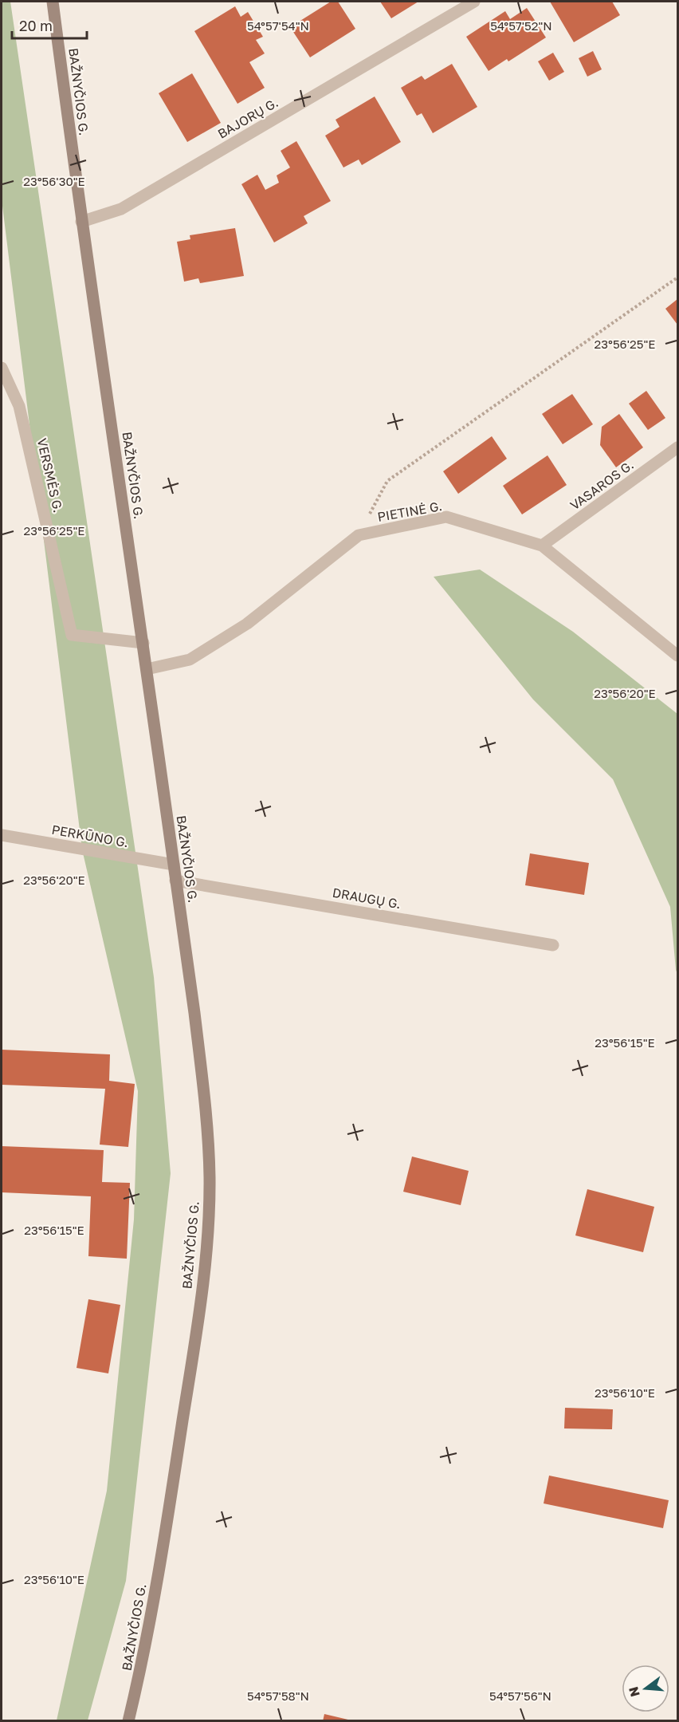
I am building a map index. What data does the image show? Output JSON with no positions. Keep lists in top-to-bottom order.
{
  "streets": {
    "main road": ["BAŽNYČIOS G."],
    "street": [
      "BAJORŲ G.",
      "VERSMĖS G.",
      "VASAROS G.",
      "PIETINĖ G.",
      "PERKŪNO G.",
      "DRAUGŲ G."
    ]
  },
  "crossings": [
    ["BAŽNYČIOS G.", "BAJORŲ G."],
    ["BAŽNYČIOS G.", "VERSMĖS G."],
    ["BAŽNYČIOS G.", "PIETINĖ G."],
    ["BAŽNYČIOS G.", "PERKŪNO G."],
    ["BAŽNYČIOS G.", "DRAUGŲ G."],
    ["VASAROS G.", "PIETINĖ G."]
  ],
  "scale_bar": "20 m",
  "north": "left",
  "coordinates": [
    "54°57'54\"N",
    "54°57'52\"N",
    "23°56'30\"E",
    "23°56'25\"E",
    "23°56'20\"E",
    "23°56'15\"E",
    "23°56'10\"E",
    "54°57'58\"N",
    "54°57'56\"N"
  ]
}
